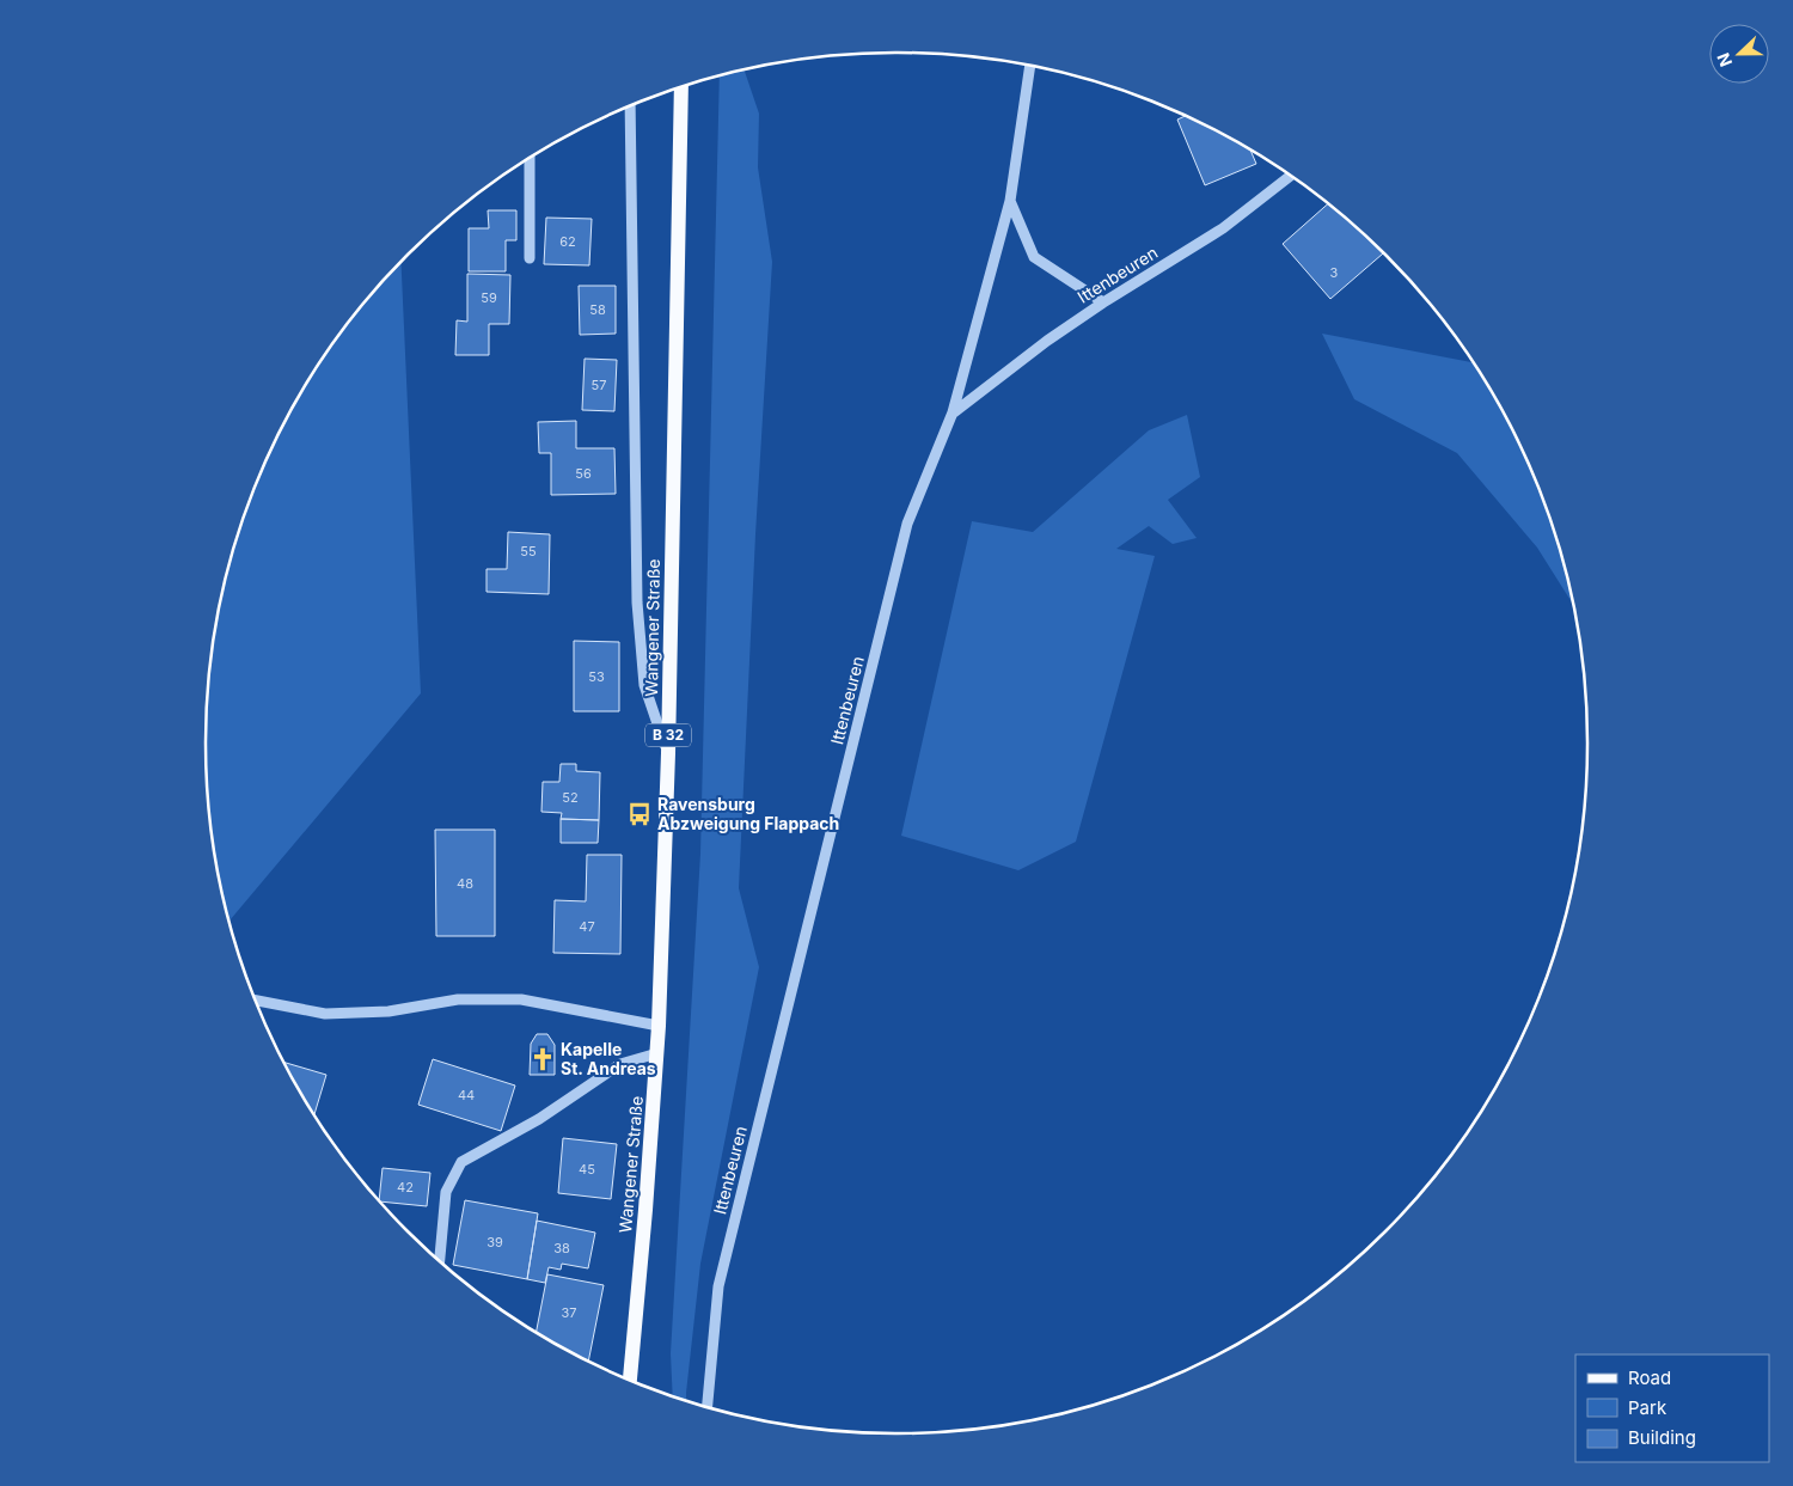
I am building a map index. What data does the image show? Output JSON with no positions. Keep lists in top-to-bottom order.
{
  "streets": {
    "main road": ["Wangener Straße", "B 32"],
    "street": ["Ittenbeuren"]
  },
  "places": {
    "bus stop": ["Ravensburg Abzweigung Flappach"],
    "church": ["Kapelle St. Andreas"]
  },
  "house_numbers": [
    "62",
    "3",
    "59",
    "58",
    "57",
    "56",
    "55",
    "53",
    "52",
    "48",
    "47",
    "44",
    "45",
    "42",
    "39",
    "38",
    "37"
  ],
  "legend": ["Road", "Park", "Building"],
  "north": "left"
}
